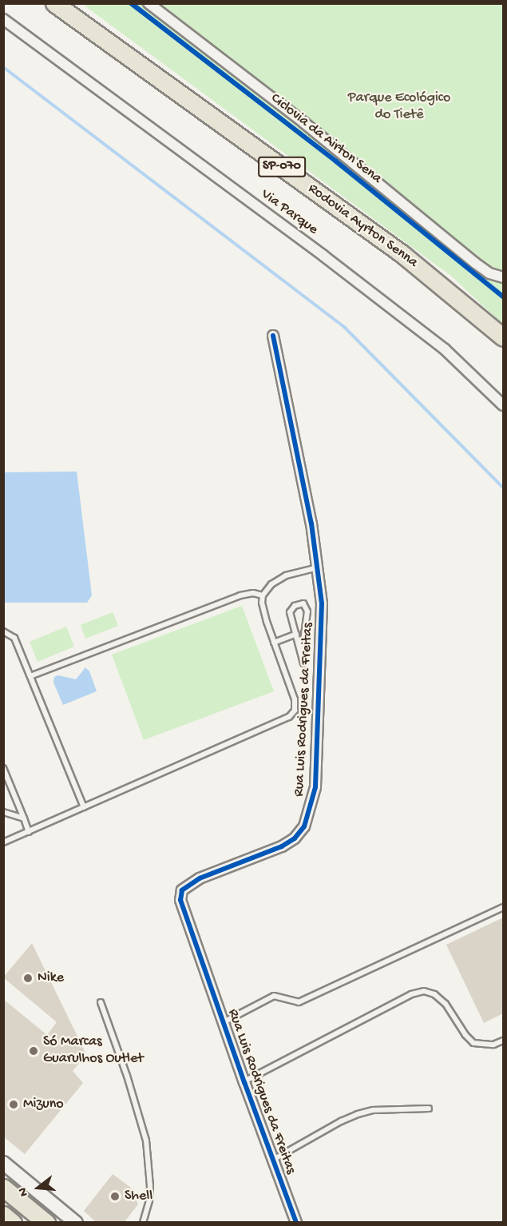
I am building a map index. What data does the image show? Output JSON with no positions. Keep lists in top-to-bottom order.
{
  "streets": {
    "highway": ["SP-070", "Rodovia Ayrton Senna"],
    "street": ["Via Parque", "Rua Luis Rodrigues da Freitas"],
    "cycle path": ["Ciclovia da Airton Sena"]
  },
  "parks": ["Parque Ecológico do Tietê"],
  "places": [
    "Nike",
    "Só Marcas Guarulhos Outlet",
    "Mizuno",
    "Shell"
  ],
  "north": "left"
}
